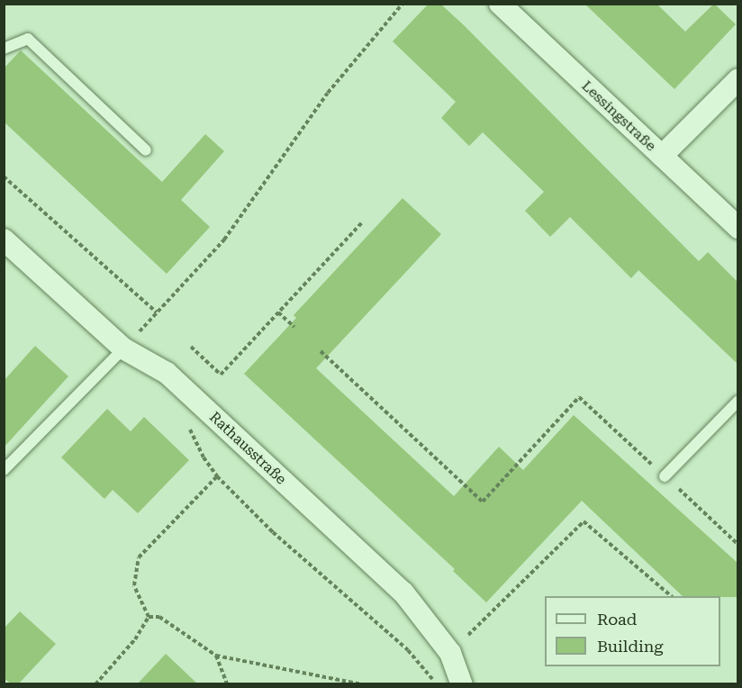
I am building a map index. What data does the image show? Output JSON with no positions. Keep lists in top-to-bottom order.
{
  "streets": {
    "street": ["Lessingstraße", "Rathausstraße"]
  },
  "legend": ["Road", "Building"]
}
